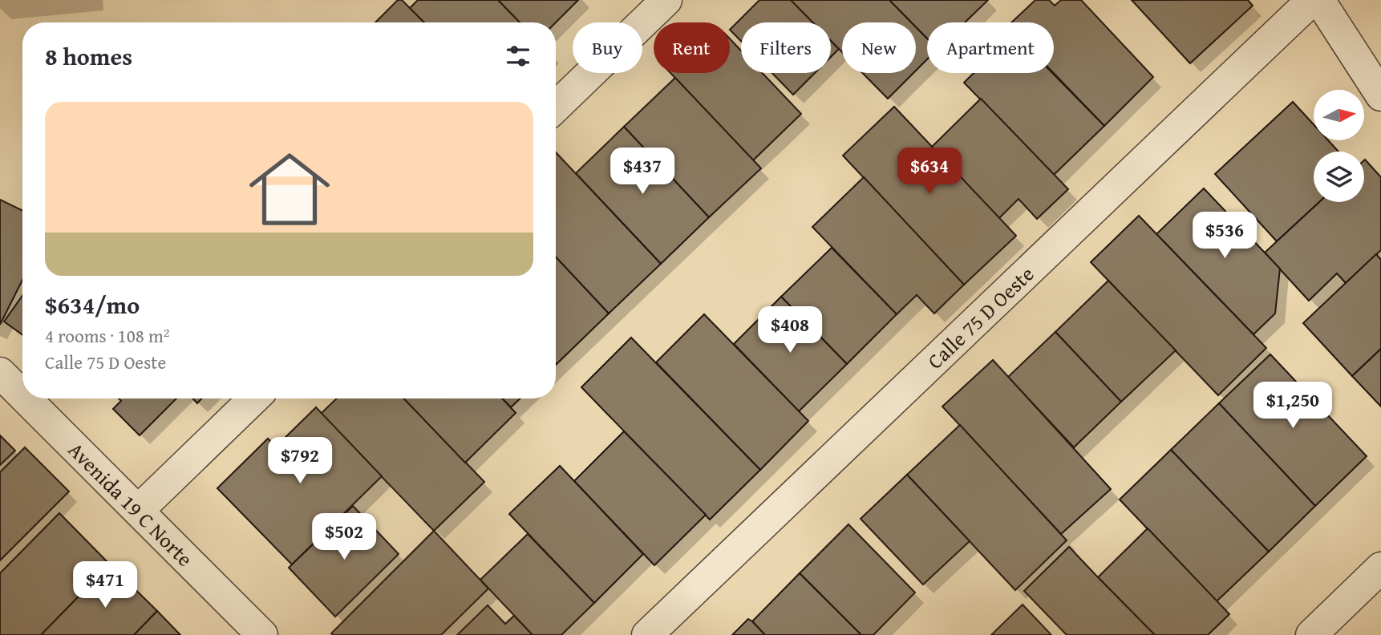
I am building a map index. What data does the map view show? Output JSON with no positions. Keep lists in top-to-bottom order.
{
  "streets": {
    "street": ["Calle 75 D Oeste", "Avenida 19 C Norte"]
  },
  "north": "right",
  "page": {
    "chip": [
      "Buy",
      "Rent",
      "Filters",
      "New",
      "Apartment"
    ],
    "heading": "8 homes",
    "list": [
      {
        "name": "$634/mo",
        "note": "4 rooms · 108 m² · Calle 75 D Oeste"
      }
    ],
    "price": [
      "$437",
      "$634",
      "$536",
      "$408",
      "$1,250",
      "$792",
      "$502",
      "$471"
    ]
  }
}
